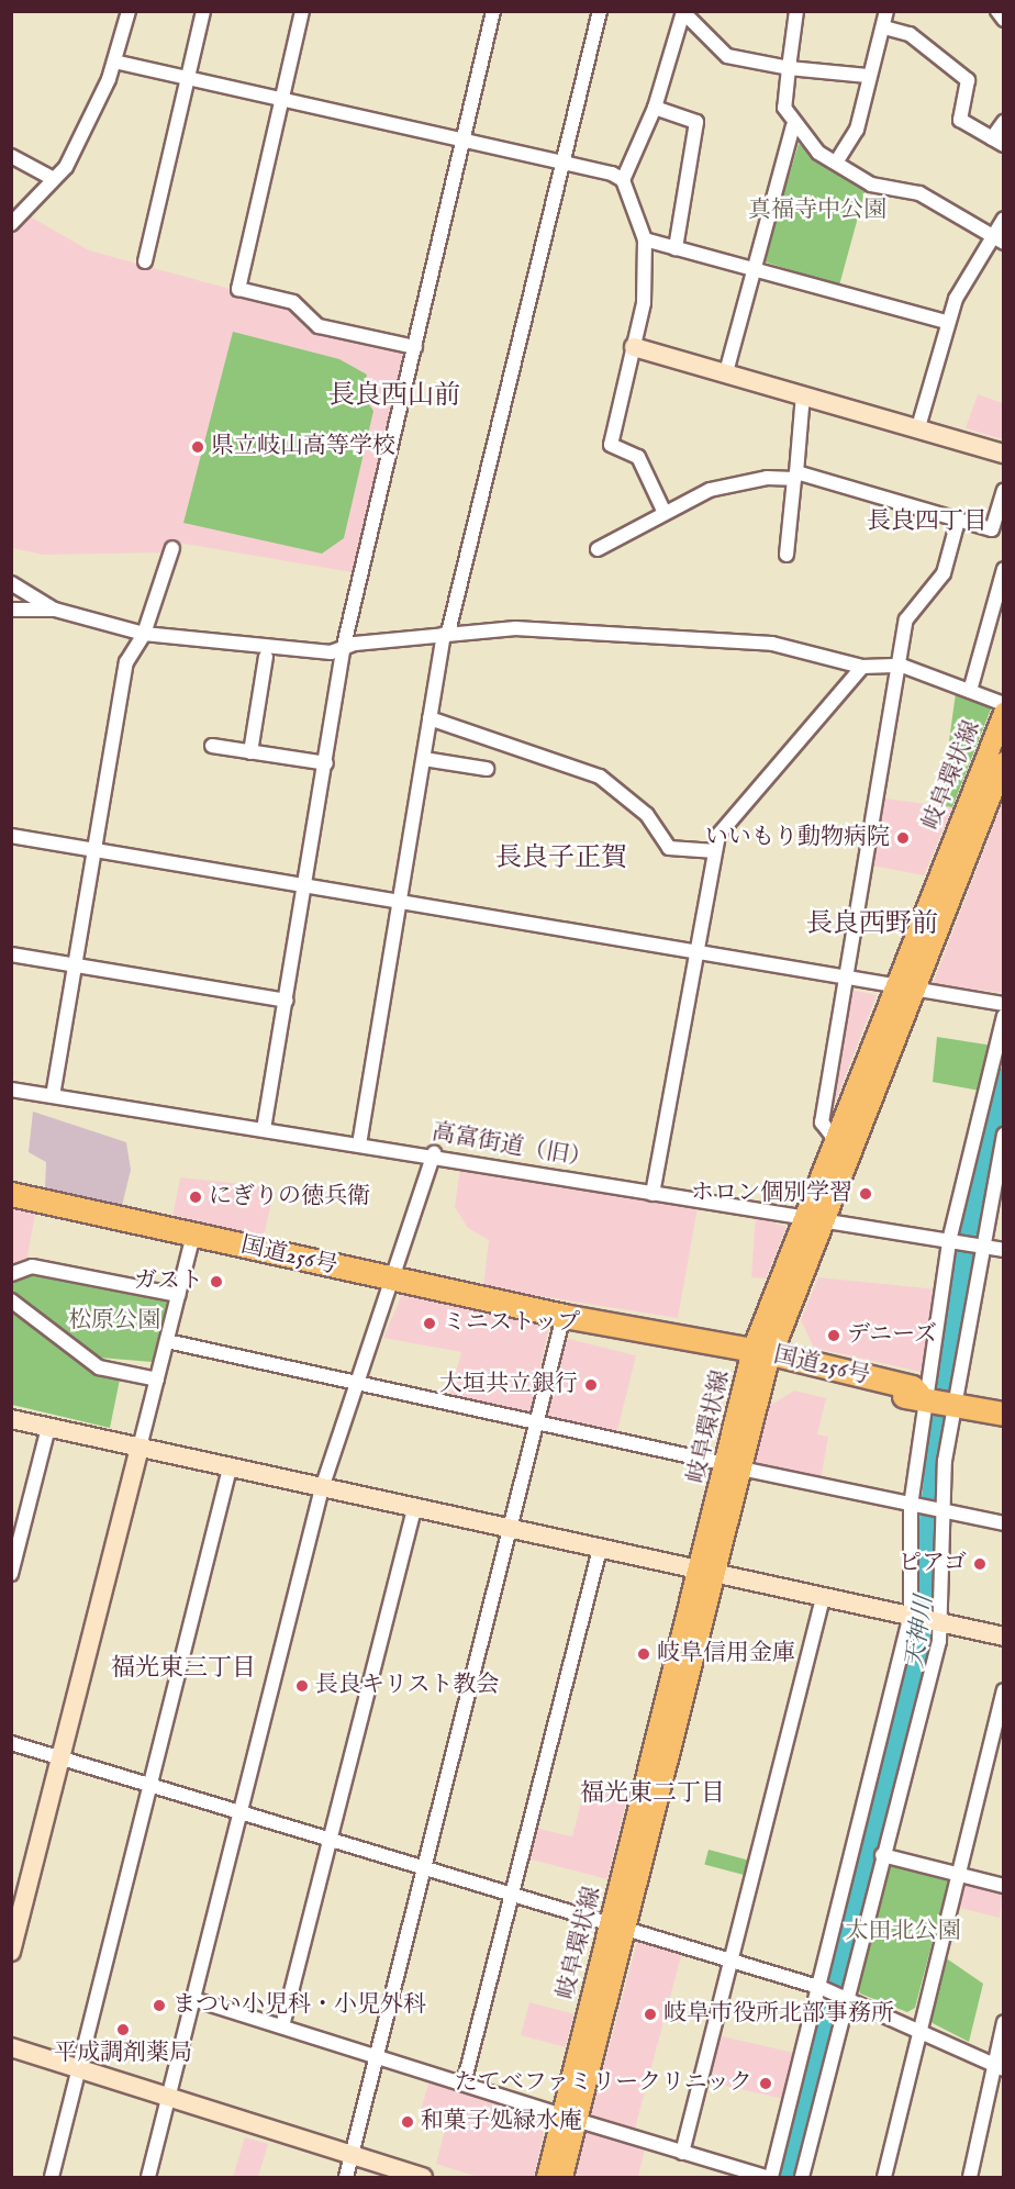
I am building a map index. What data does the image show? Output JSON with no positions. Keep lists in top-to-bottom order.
{
  "streets": {
    "highway": ["国道256号"],
    "main road": ["岐阜環状線"],
    "street": ["高富街道（旧）"]
  },
  "crossings": [
    ["岐阜環状線", "高富街道（旧）"],
    ["岐阜環状線", "国道256号"]
  ],
  "districts": [
    "長良西山前",
    "長良四丁目",
    "長良子正賀",
    "長良西野前",
    "福光東三丁目",
    "福光東二丁目"
  ],
  "water": ["天神川"],
  "parks": ["真福寺中公園", "松原公園", "太田北公園"],
  "places": [
    "県立岐山高等学校",
    "いいもり動物病院",
    "ホロン個別学習",
    "にぎりの徳兵衛",
    "ガスト",
    "ミニストップ",
    "デニーズ",
    "大垣共立銀行",
    "ピアゴ",
    "岐阜信用金庫",
    "長良キリスト教会",
    "まつい小児科・小児外科",
    "岐阜市役所北部事務所",
    "平成調剤薬局",
    "たてべファミリークリニック",
    "和菓子処緑水庵"
  ]
}
